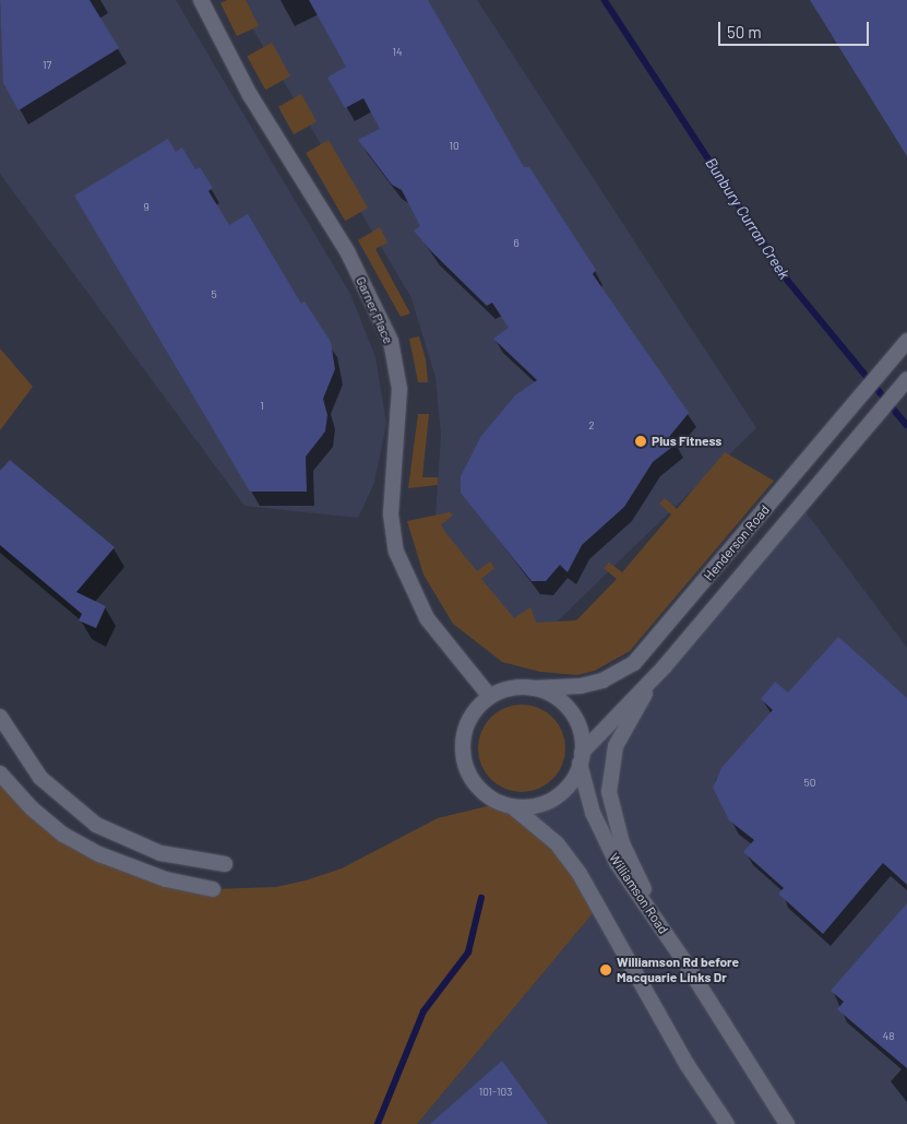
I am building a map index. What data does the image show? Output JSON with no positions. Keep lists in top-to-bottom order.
{
  "streets": {
    "main road": ["Garner Place", "Henderson Road", "Williamson Road"]
  },
  "crossings": [
    ["Garner Place", "Henderson Road"],
    ["Garner Place", "Williamson Road"],
    ["Henderson Road", "Williamson Road"]
  ],
  "water": ["Bunbury Curran Creek"],
  "places": ["Plus Fitness", "Williamson Rd before Macquarie Links Dr"],
  "house_numbers": [
    "14",
    "17",
    "10",
    "9",
    "6",
    "5",
    "1",
    "2",
    "50",
    "48",
    "101-103"
  ],
  "scale_bar": "50 m"
}
